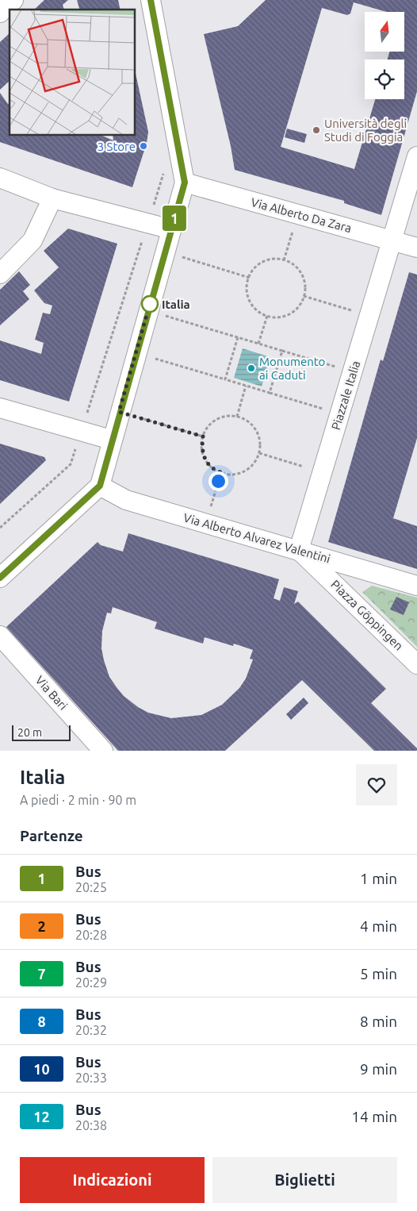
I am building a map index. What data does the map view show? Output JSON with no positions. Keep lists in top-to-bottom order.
{
  "streets": {
    "street": [
      "Via Alberto Da Zara",
      "Piazzale Italia",
      "Via Alberto Alvarez Valentini",
      "Piazza Göppingen",
      "Via Bari"
    ]
  },
  "crossings": [
    ["Via Alberto Da Zara", "Piazzale Italia"],
    ["Piazzale Italia", "Via Alberto Alvarez Valentini"],
    ["Piazzale Italia", "Piazza Göppingen"],
    ["Via Alberto Alvarez Valentini", "Piazza Göppingen"]
  ],
  "places": [
    "Università degli Studi di Foggia",
    "3 Store",
    "Italia",
    "Monumento ai Caduti"
  ],
  "lines": ["bus line 1"],
  "scale_bar": "20 m",
  "north": "top",
  "page": {
    "on_map": "1",
    "scale": "20 m",
    "heading": [
      ["Italia", "A piedi · 2 min · 90 m"],
      "Partenze"
    ],
    "list": [
      {
        "mark": "1",
        "name": "Bus",
        "note": "20:25",
        "value": "1 min"
      },
      {
        "mark": "2",
        "name": "Bus",
        "note": "20:28",
        "value": "4 min"
      },
      {
        "mark": "7",
        "name": "Bus",
        "note": "20:29",
        "value": "5 min"
      },
      {
        "mark": "8",
        "name": "Bus",
        "note": "20:32",
        "value": "8 min"
      },
      {
        "mark": "10",
        "name": "Bus",
        "note": "20:33",
        "value": "9 min"
      },
      {
        "mark": "12",
        "name": "Bus",
        "note": "20:38",
        "value": "14 min"
      }
    ],
    "buttons": ["Indicazioni", "Biglietti"]
  }
}
